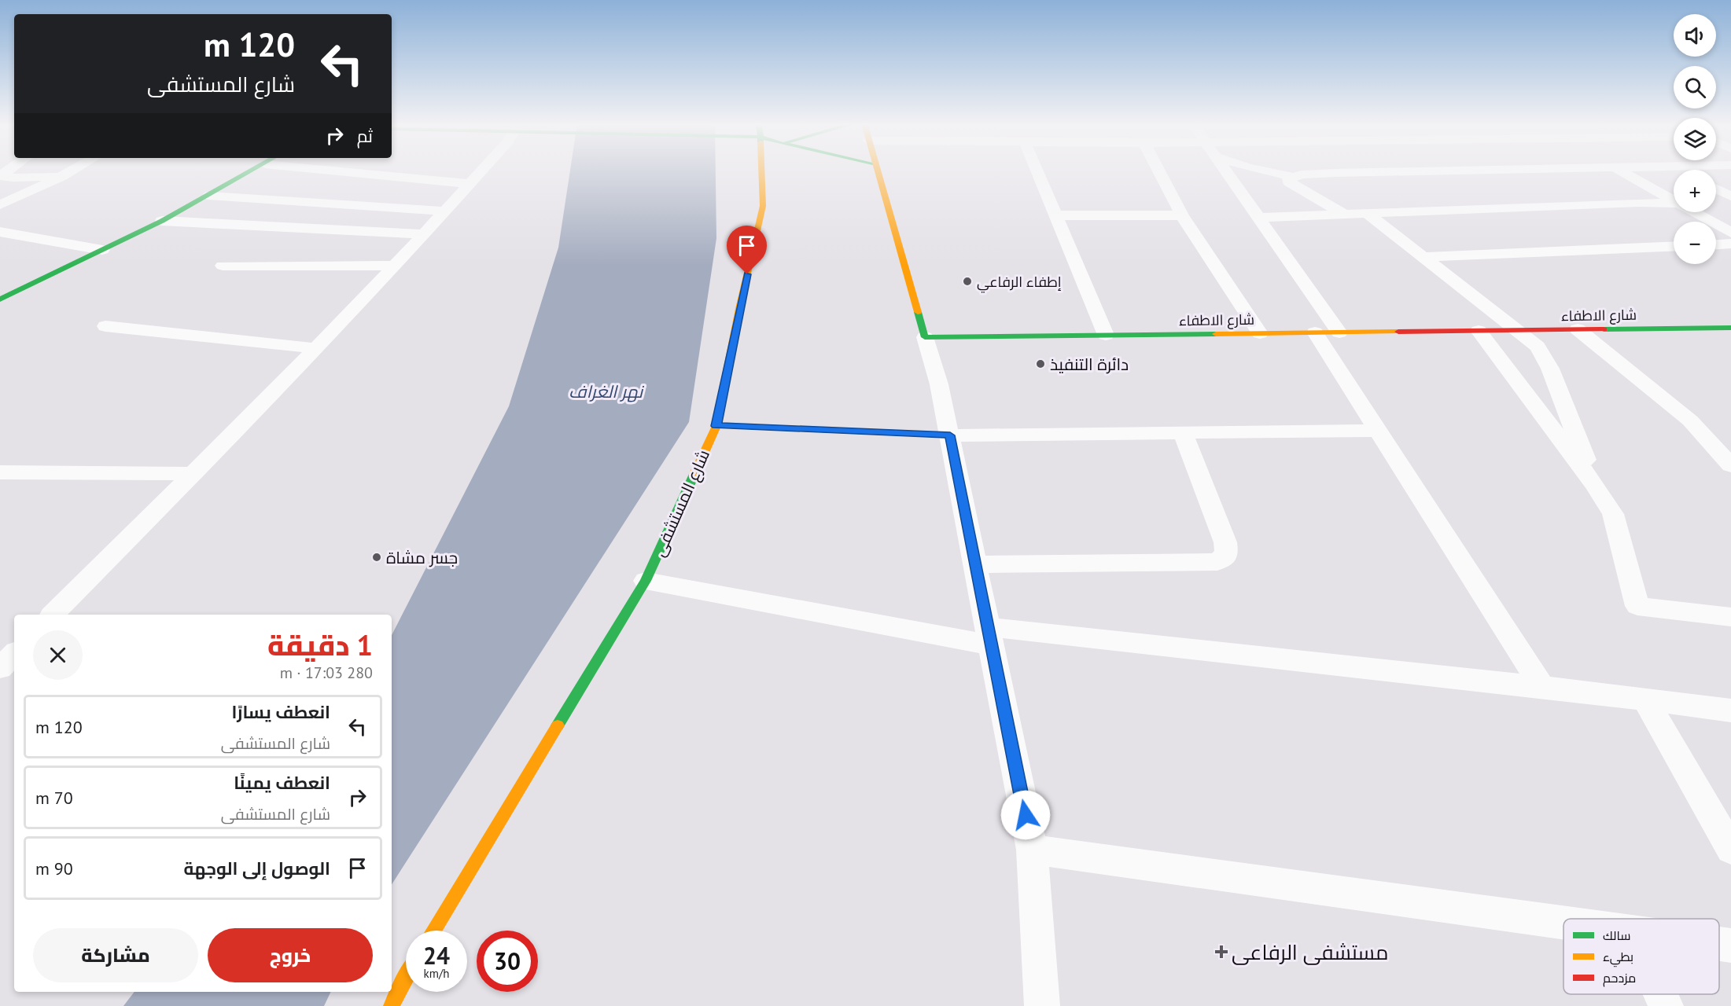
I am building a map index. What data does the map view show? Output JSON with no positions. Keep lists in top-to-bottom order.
{
  "streets": {
    "street": ["شارع الاطفاء", "شارع المستشفى"]
  },
  "water": ["نهر الغراف"],
  "places": {
    "other": ["إطفاء الرفاعي", "دائرة التنفيذ", "جسر مشاة"],
    "health": ["مستشفی الرفاعی"]
  },
  "legend": ["سالك", "بطيء", "مزدحم"],
  "page": {
    "map_buttons": ["+", "−"],
    "turn": ["120 m", "شارع المستشفى"],
    "then": "ثم",
    "heading": ["1 دقيقة", "280 m · 17:03"],
    "list": [
      {
        "name": "انعطف يسارًا",
        "note": "شارع المستشفى",
        "value": "120 m"
      },
      {
        "name": "انعطف يمينًا",
        "note": "شارع المستشفى",
        "value": "70 m"
      },
      {
        "name": "الوصول إلى الوجهة",
        "value": "90 m"
      }
    ],
    "buttons": ["خروج", "مشاركة"],
    "speed": "24 km/h",
    "limit": "30"
  }
}
